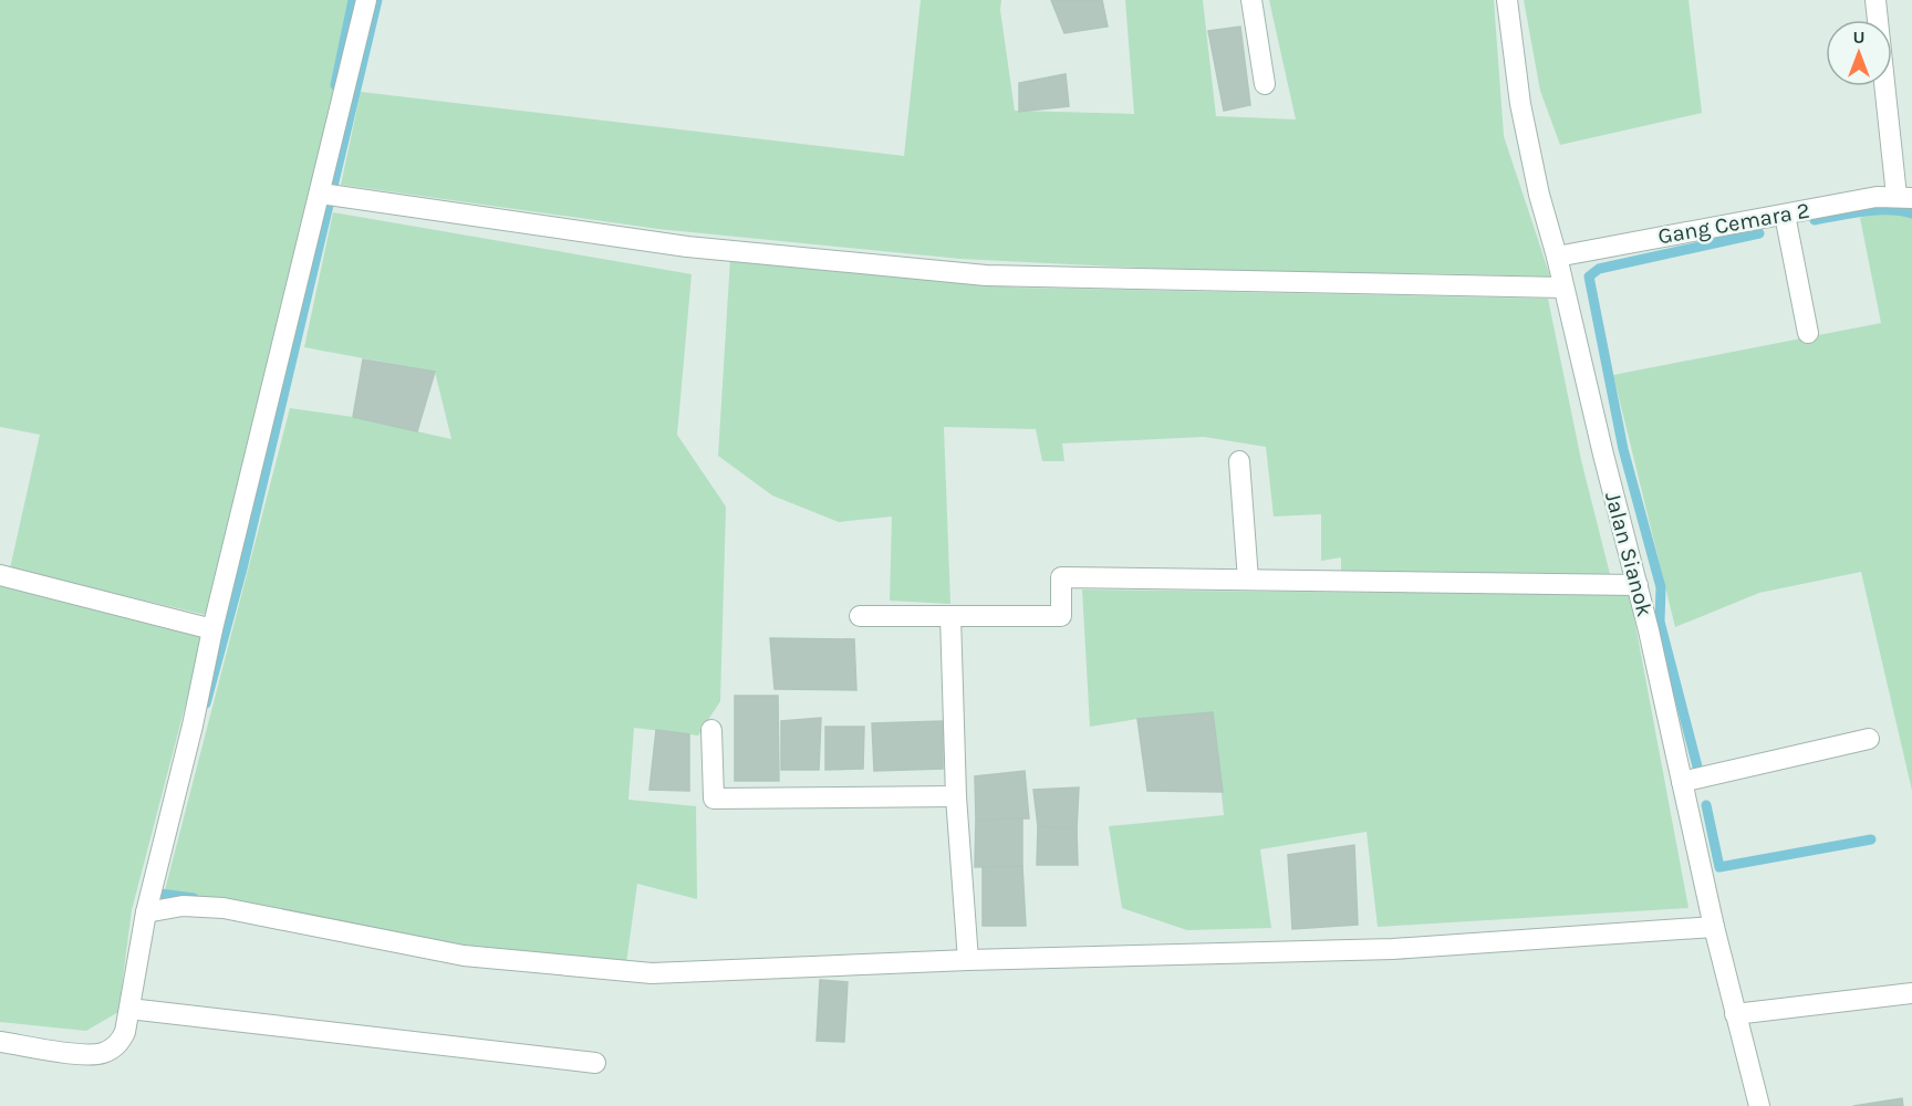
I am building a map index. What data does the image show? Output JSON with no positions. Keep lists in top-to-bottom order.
{
  "streets": {
    "street": ["Gang Cemara 2", "Jalan Sianok"]
  },
  "crossings": [
    ["Gang Cemara 2", "Jalan Sianok"]
  ],
  "north": "top"
}
